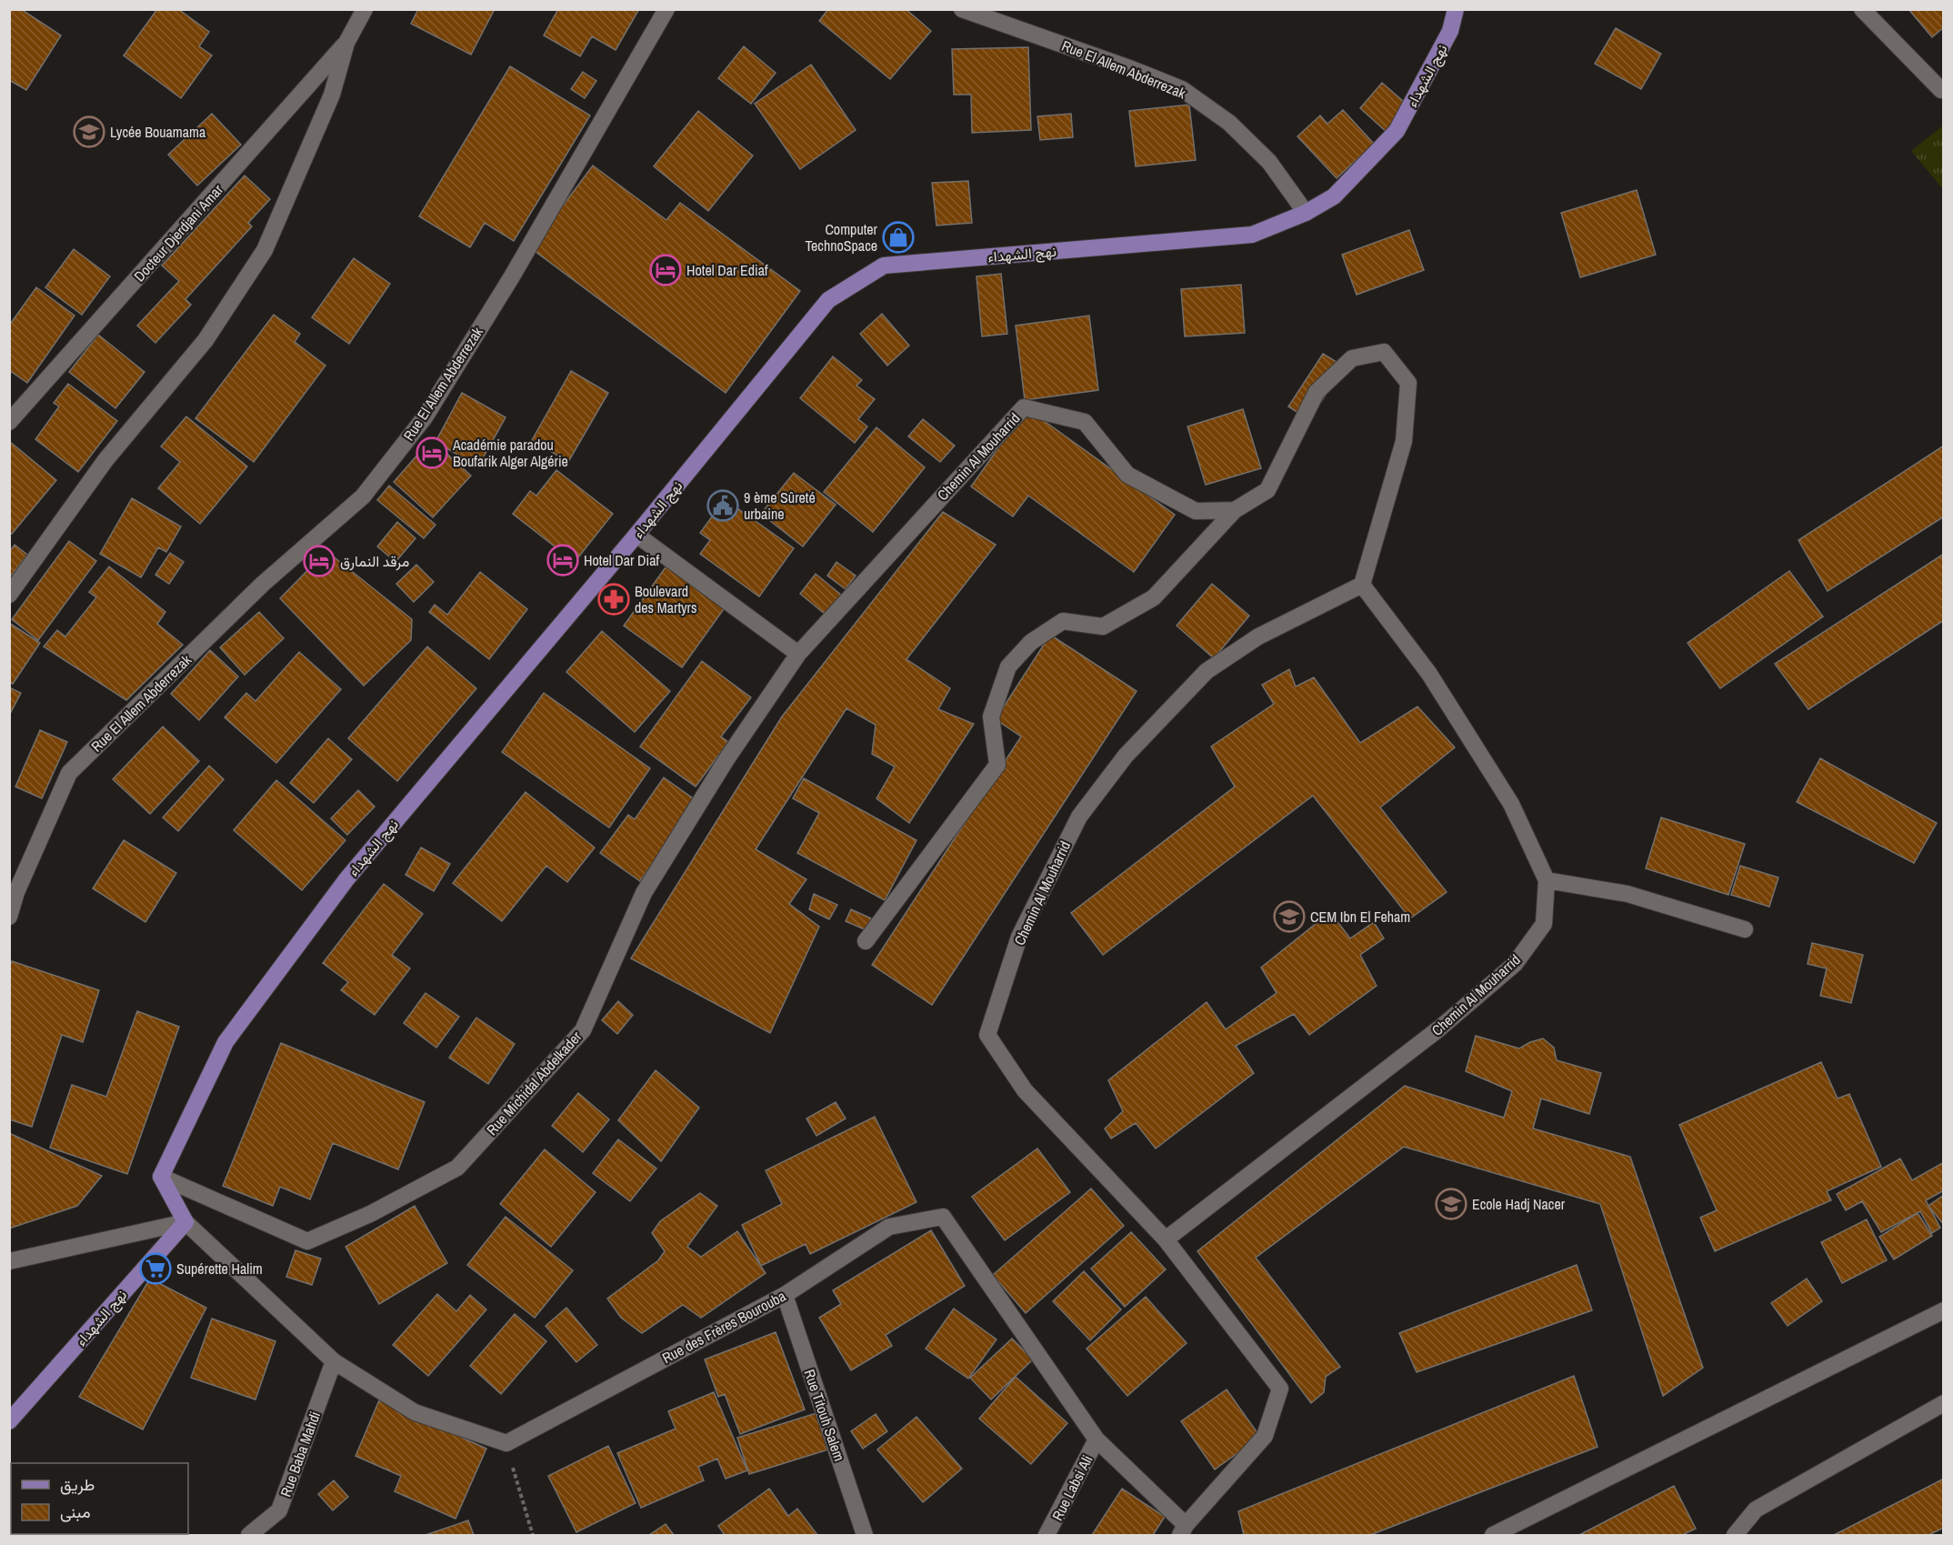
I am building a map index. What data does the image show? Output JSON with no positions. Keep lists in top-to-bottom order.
{
  "streets": {
    "main road": ["نهج الشهداء"],
    "street": [
      "Rue El Allem Abderrezak",
      "Docteur Djerdjani Amar",
      "Chemin Al Mouharrid",
      "Rue Michidal Abdelkader",
      "Rue des Frères Bourouba",
      "Rue Titouh Salem",
      "Rue Baba Mahdi",
      "Rue Labsi Ali"
    ]
  },
  "crossings": [
    ["Rue El Allem Abderrezak", "نهج الشهداء"],
    ["نهج الشهداء", "Rue Michidal Abdelkader"],
    ["Chemin Al Mouharrid", "Rue Michidal Abdelkader"],
    ["Chemin Al Mouharrid", "Rue des Frères Bourouba"],
    ["Rue des Frères Bourouba", "Rue Titouh Salem"],
    ["Rue des Frères Bourouba", "Rue Labsi Ali"]
  ],
  "places": {
    "school or university": ["Lycée Bouamama", "CEM Ibn El Feham", "Ecole Hadj Nacer"],
    "shop": ["Computer TechnoSpace"],
    "hotel": [
      "Hotel Dar Ediaf",
      "Académie paradou Boufarik Alger Algérie",
      "Hotel Dar Diaf",
      "مرقد النمارق"
    ],
    "public building": ["9 ème Sûreté urbaine"],
    "pharmacy": ["Boulevard des Martyrs"],
    "supermarket": ["Supérette Halim"]
  },
  "legend": ["طريق", "مبنى"]
}
